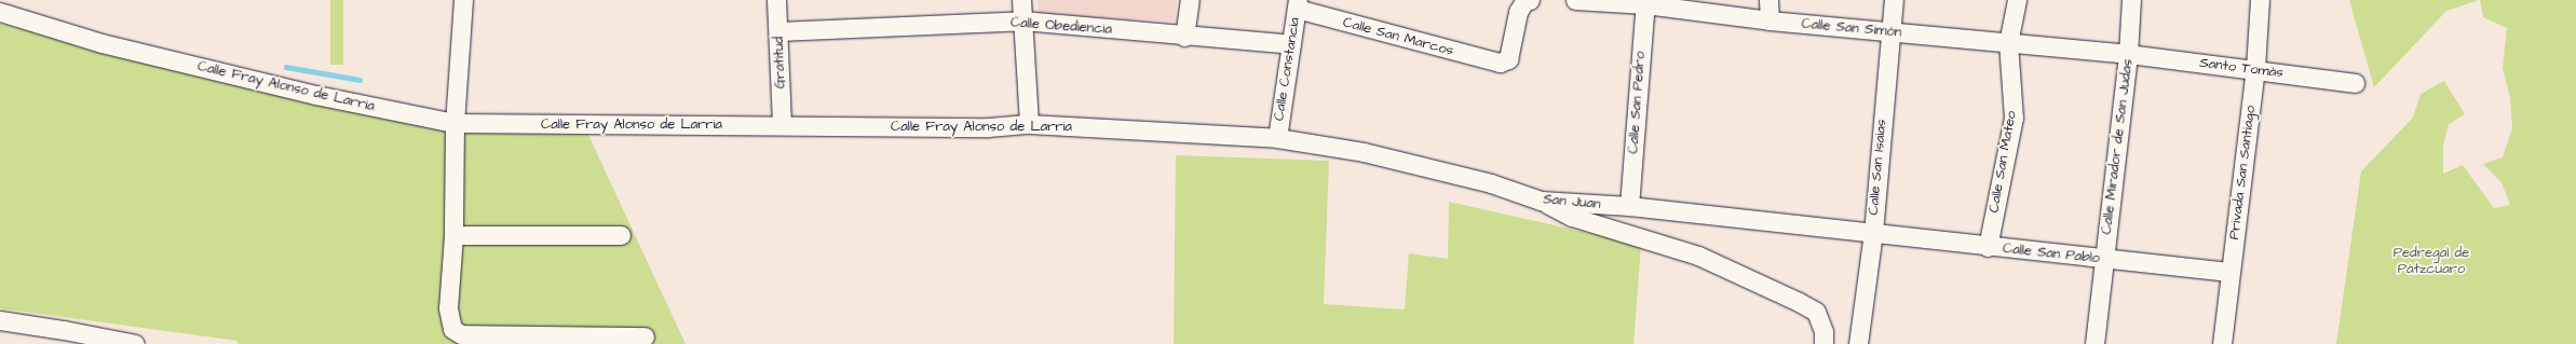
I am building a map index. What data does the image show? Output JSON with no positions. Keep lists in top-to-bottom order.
{
  "streets": {
    "street": [
      "Calle Obediencia",
      "Calle San Simón",
      "Calle San Marcos",
      "Gratitud",
      "Santo Tomás",
      "Calle Constancia",
      "Calle Fray Alonso de Larria",
      "Calle San Pedro",
      "Calle Mirador de San Judas",
      "Calle San Mateo",
      "Calle San Isaias",
      "Privada San Santiago",
      "San Juan",
      "Calle San Pablo"
    ]
  },
  "crossings": [
    ["Calle Obediencia", "Gratitud"],
    ["Calle Obediencia", "Calle Constancia"],
    ["Calle San Simón", "Santo Tomás"],
    ["Calle San Simón", "Calle San Pedro"],
    ["Calle San Simón", "Calle Mirador de San Judas"],
    ["Calle San Simón", "Calle San Mateo"],
    ["Calle San Simón", "Calle San Isaias"],
    ["Calle San Marcos", "Calle Constancia"],
    ["Gratitud", "Calle Fray Alonso de Larria"],
    ["Santo Tomás", "Calle Mirador de San Judas"],
    ["Santo Tomás", "Privada San Santiago"],
    ["Calle Constancia", "Calle Fray Alonso de Larria"],
    ["Calle Constancia", "San Juan"],
    ["Calle Fray Alonso de Larria", "San Juan"],
    ["Calle San Pedro", "San Juan"],
    ["Calle Mirador de San Judas", "Calle San Pablo"],
    ["Calle San Mateo", "Calle San Pablo"],
    ["Calle San Isaias", "San Juan"],
    ["Calle San Isaias", "Calle San Pablo"],
    ["Privada San Santiago", "Calle San Pablo"],
    ["San Juan", "Calle San Pablo"]
  ],
  "parks": ["Pedregal de Pátzcuaro"]
}
